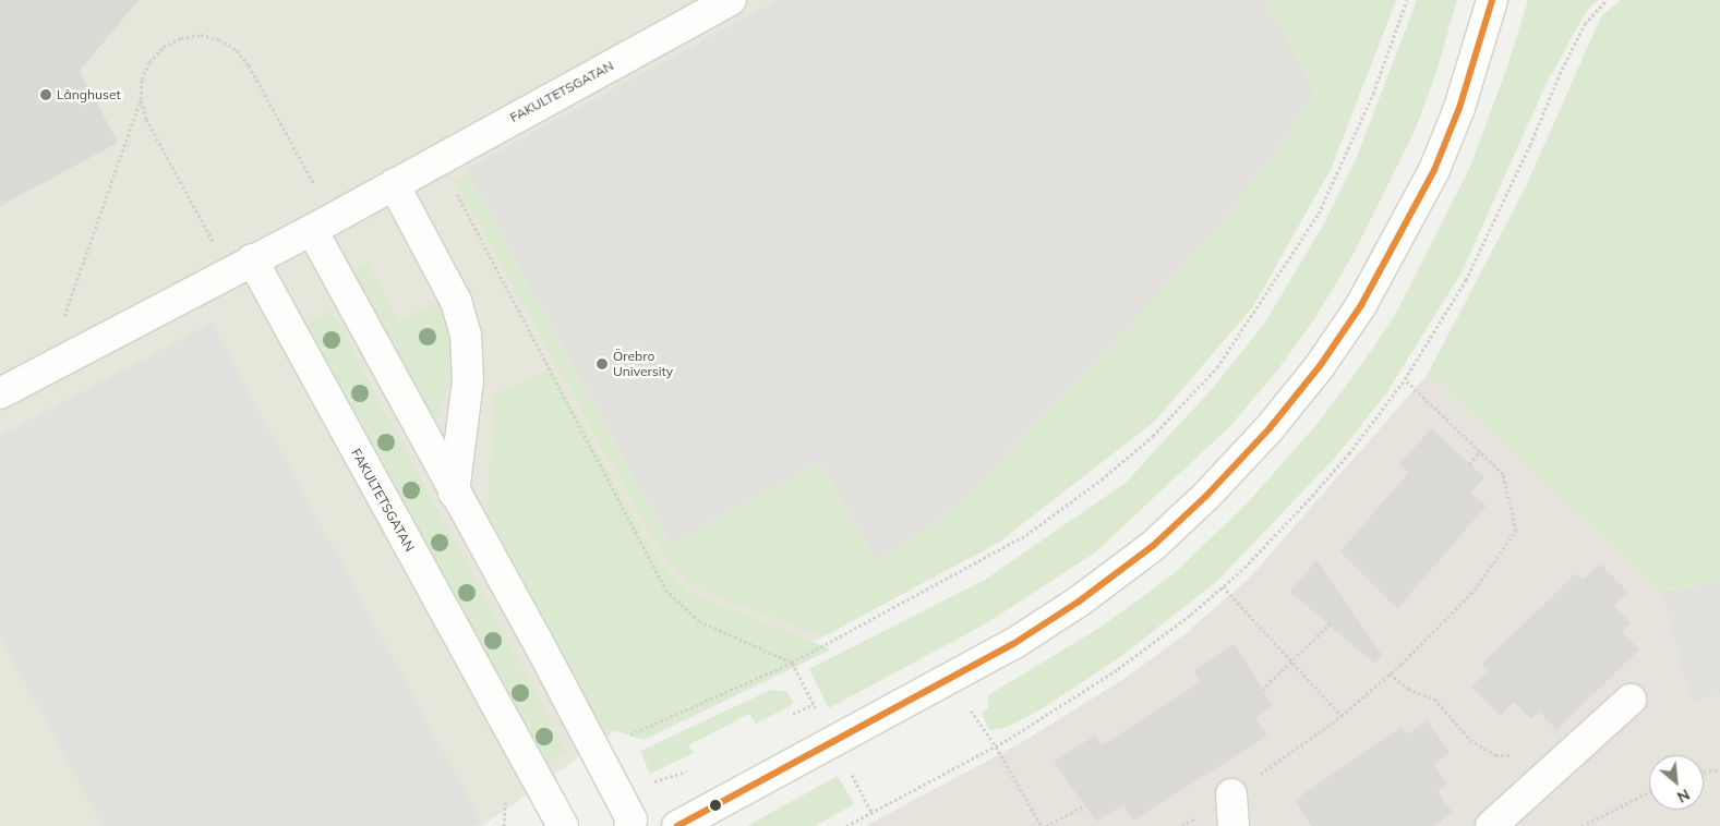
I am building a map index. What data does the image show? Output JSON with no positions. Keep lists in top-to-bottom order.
{
  "streets": {
    "street": ["FAKULTETSGATAN"]
  },
  "places": ["Långhuset", "Örebro University"],
  "north": "bottom right"
}
